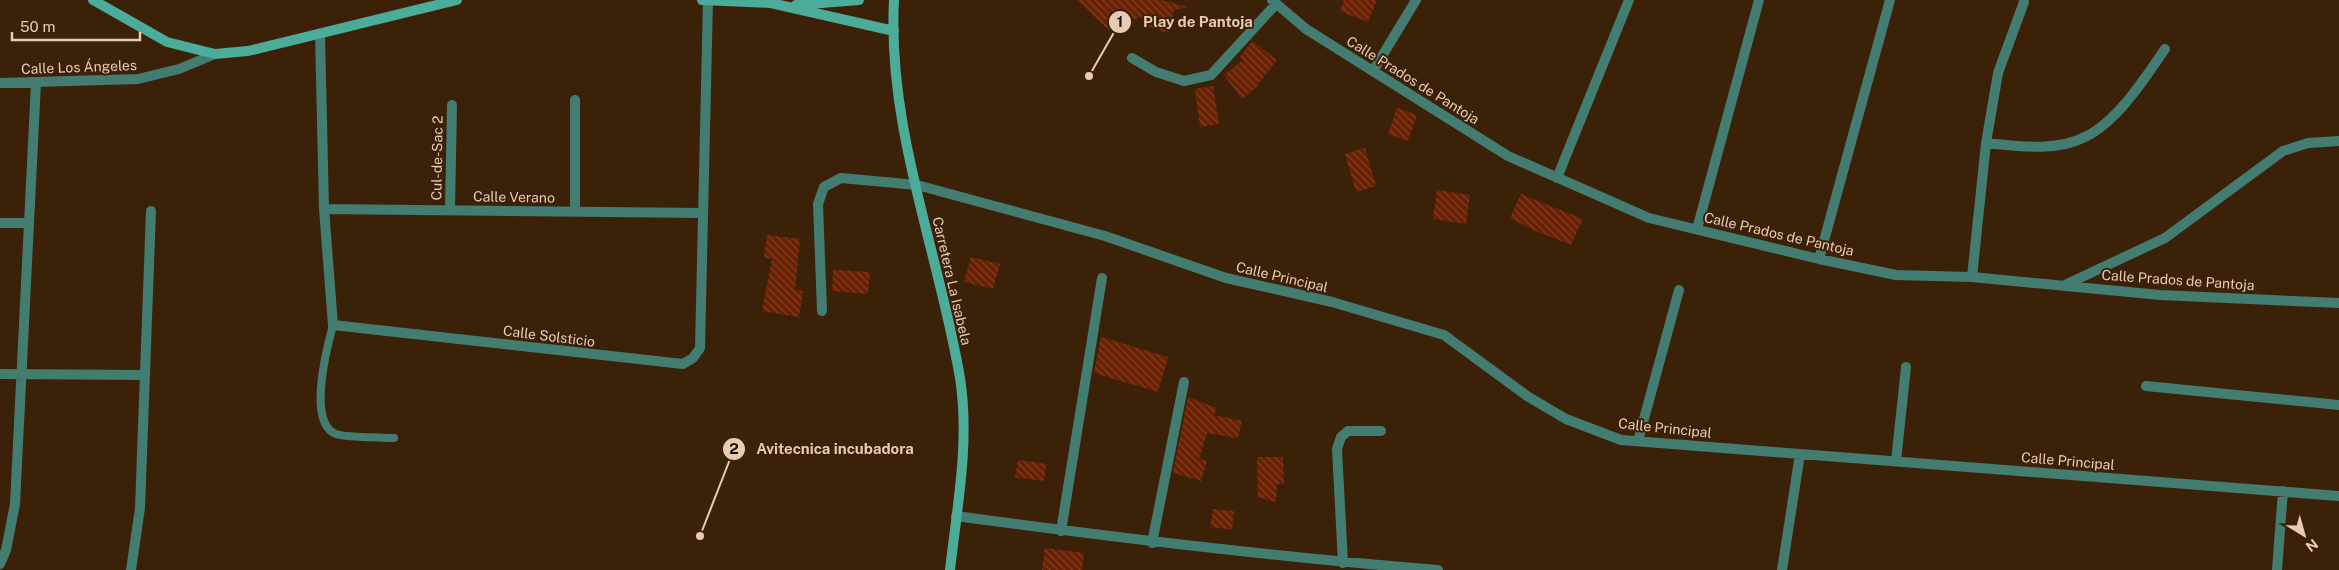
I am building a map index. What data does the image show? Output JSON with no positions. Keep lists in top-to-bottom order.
{
  "streets": {
    "street": [
      "Calle Los Ángeles",
      "Calle Prados de Pantoja",
      "Cul-de-Sac 2",
      "Calle Verano",
      "Calle Principal",
      "Carretera La Isabela",
      "Calle Solsticio"
    ]
  },
  "crossings": [
    ["Cul-de-Sac 2", "Calle Verano"],
    ["Calle Verano", "Calle Solsticio"],
    ["Calle Principal", "Carretera La Isabela"]
  ],
  "places": ["Play de Pantoja", "Avitecnica incubadora"],
  "scale_bar": "50 m",
  "north": "bottom right"
}
